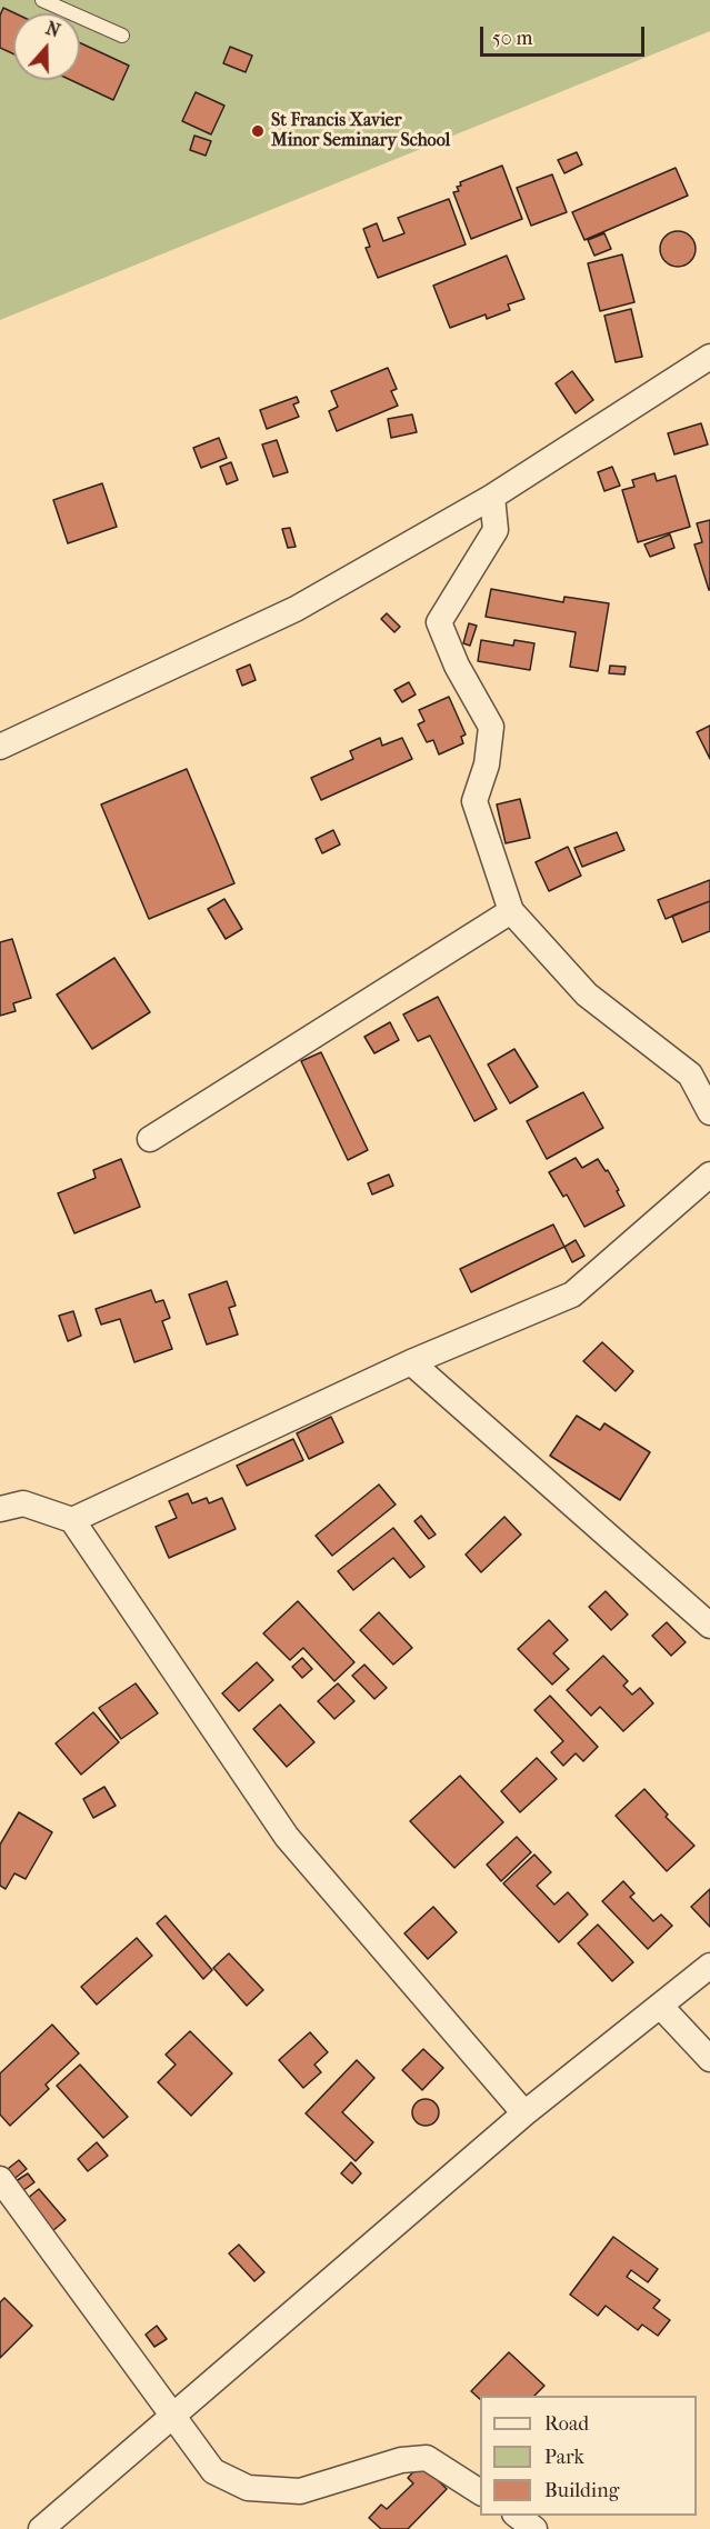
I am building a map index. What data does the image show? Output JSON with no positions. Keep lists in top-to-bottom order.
{
  "places": ["St Francis Xavier Minor Seminary School"],
  "legend": ["Road", "Park", "Building"],
  "scale_bar": "50 m",
  "north": "top"
}
